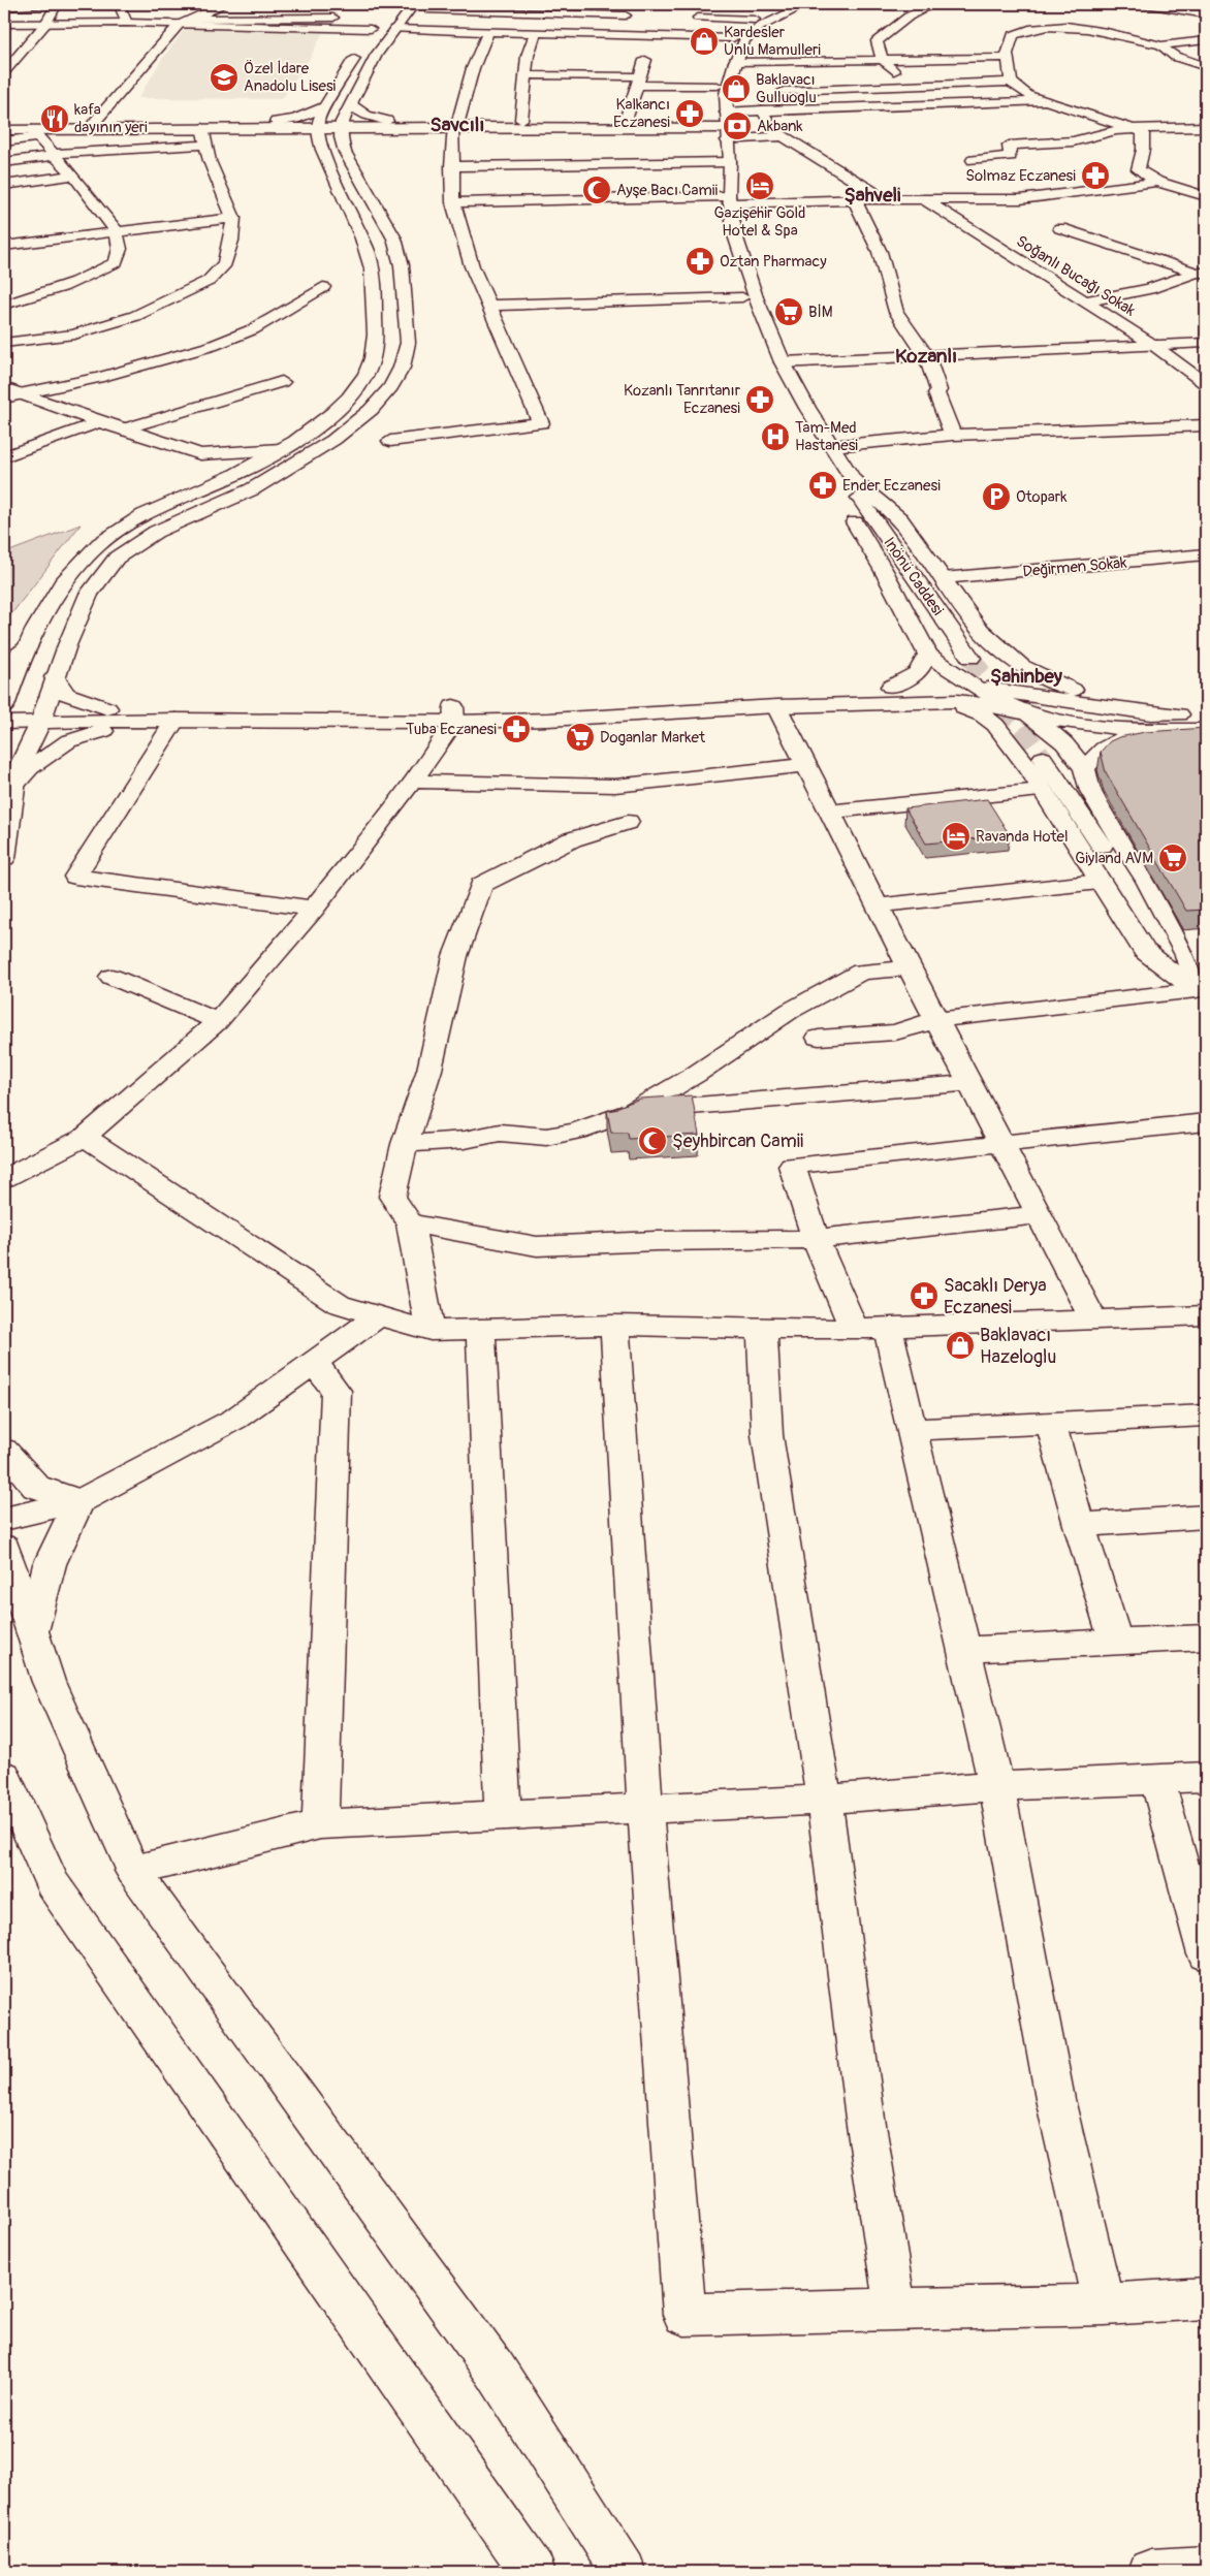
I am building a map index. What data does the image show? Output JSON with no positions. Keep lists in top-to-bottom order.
{
  "streets": {
    "street": ["Soğanlı Bucağı Sokak", "Değirmen Sokak", "Inönü Caddesi"]
  },
  "districts": [
    "Savcılı",
    "Şahveli",
    "Kozanlı",
    "Şahinbey"
  ],
  "places": {
    "shop": ["Kardesler Unlu Mamulleri", "Baklavacı Gulluoglu", "Baklavacı Hazeloglu"],
    "school or university": ["Özel İdare Anadolu Lisesi"],
    "pharmacy": [
      "Kalkancı Eczanesi",
      "Solmaz Eczanesi",
      "Oztan Pharmacy",
      "Kozanlı Tanrıtanır Eczanesi",
      "Ender Eczanesi",
      "Tuba Eczanesi",
      "Sacaklı Derya Eczanesi"
    ],
    "restaurant": ["kafa dayının yeri"],
    "bank": ["Akbank"],
    "hotel": ["Gazişehir Gold Hotel & Spa", "Ravanda Hotel"],
    "mosque": ["Ayşe Bacı Camii", "Şeyhbircan Camii"],
    "supermarket": ["BİM", "Doganlar Market", "Giyland AVM"],
    "hospital": ["Tam-Med Hastanesi"],
    "parking": ["Otopark"]
  }
}
